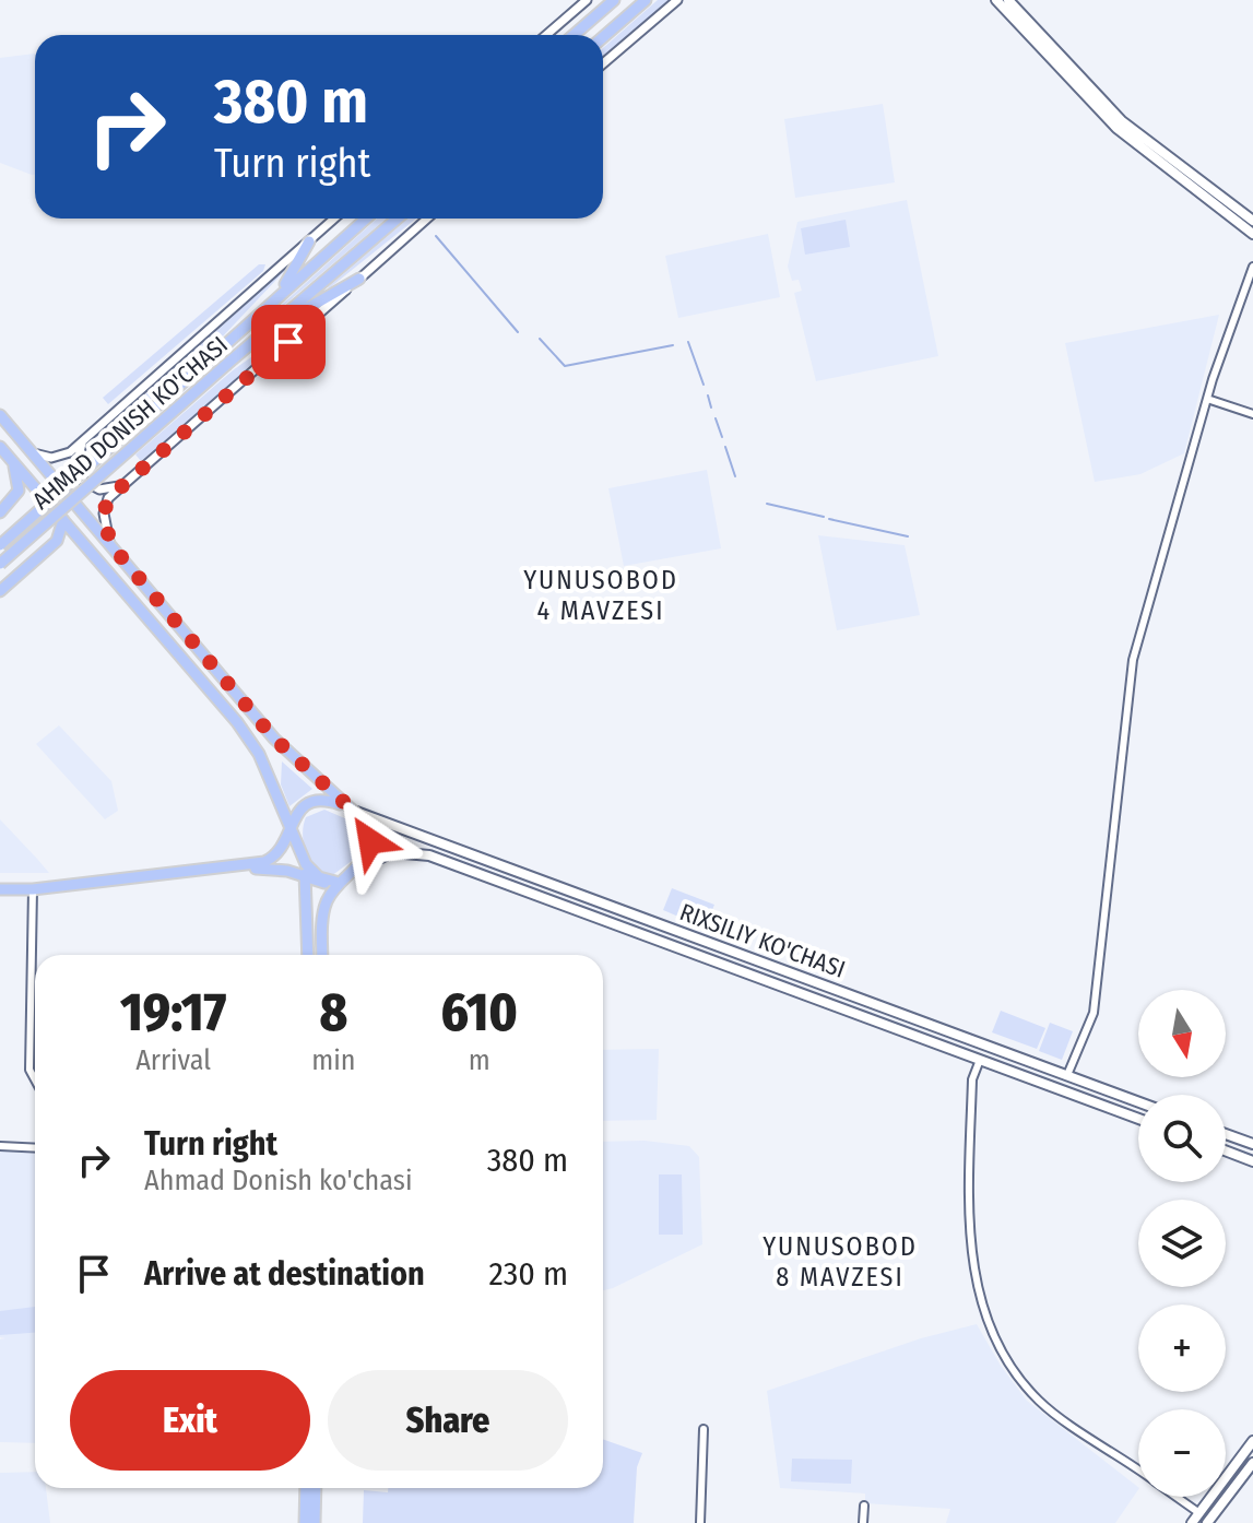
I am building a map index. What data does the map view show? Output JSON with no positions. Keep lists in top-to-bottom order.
{
  "streets": {
    "main road": ["AHMAD DONISH KO'CHASI", "RIXSILIY KO'CHASI"]
  },
  "districts": ["YUNUSOBOD 4 MAVZESI", "YUNUSOBOD 8 MAVZESI"],
  "north": "bottom",
  "page": {
    "turn": ["380 m", "Turn right"],
    "eta": [
      "19:17",
      "Arrival",
      "8",
      "min",
      "610",
      "m"
    ],
    "map_buttons": ["+", "−"],
    "list": [
      {
        "name": "Turn right",
        "note": "Ahmad Donish ko'chasi",
        "value": "380 m"
      },
      {
        "name": "Arrive at destination",
        "value": "230 m"
      }
    ],
    "buttons": ["Exit", "Share"]
  }
}
